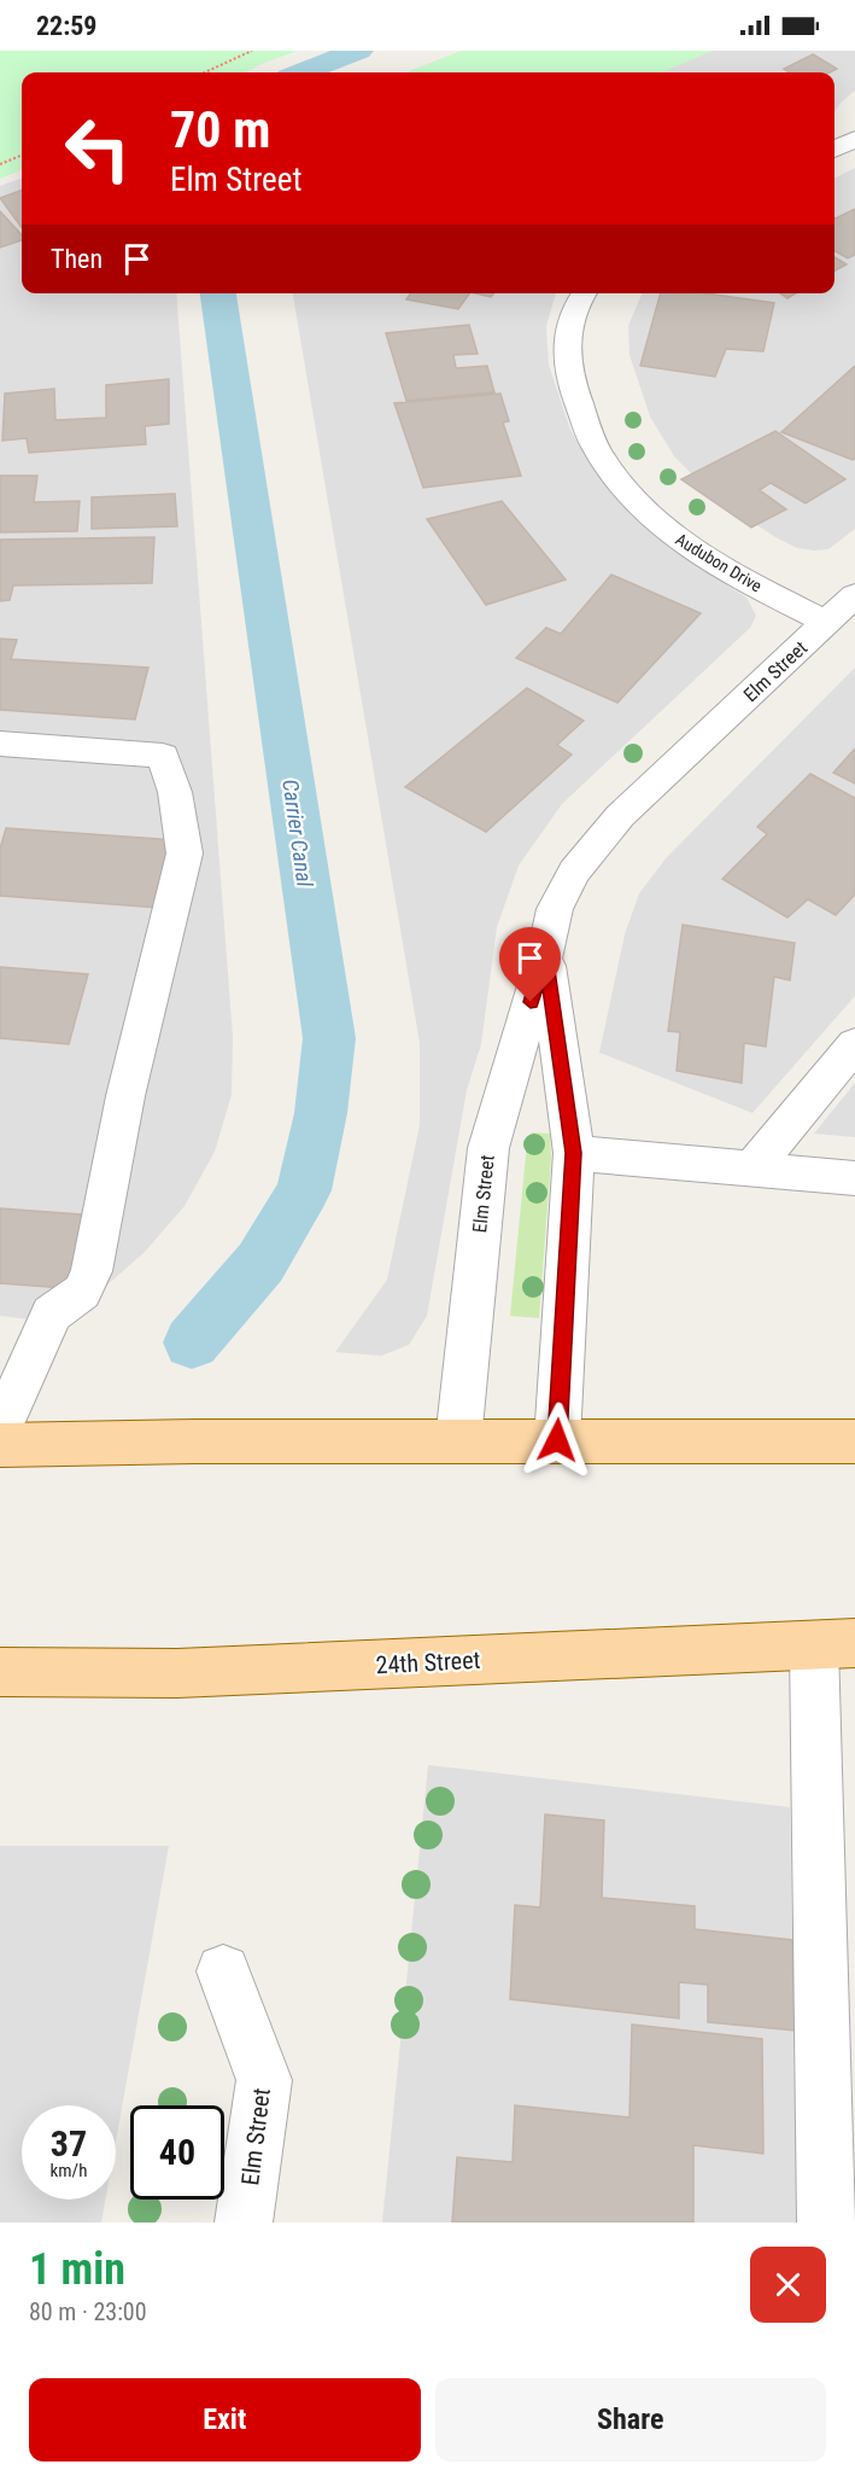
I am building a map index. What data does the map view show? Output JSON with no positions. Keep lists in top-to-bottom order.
{
  "streets": {
    "main road": ["24th Street"],
    "street": ["Audubon Drive", "Elm Street"]
  },
  "crossings": [
    ["Audubon Drive", "Elm Street"]
  ],
  "water": ["Carrier Canal"],
  "page": {
    "status": "22:59",
    "turn": ["70 m", "Elm Street"],
    "then": "Then",
    "speed": "37 km/h",
    "limit": "40",
    "heading": ["1 min", "80 m · 23:00"],
    "buttons": ["Exit", "Share"]
  }
}
